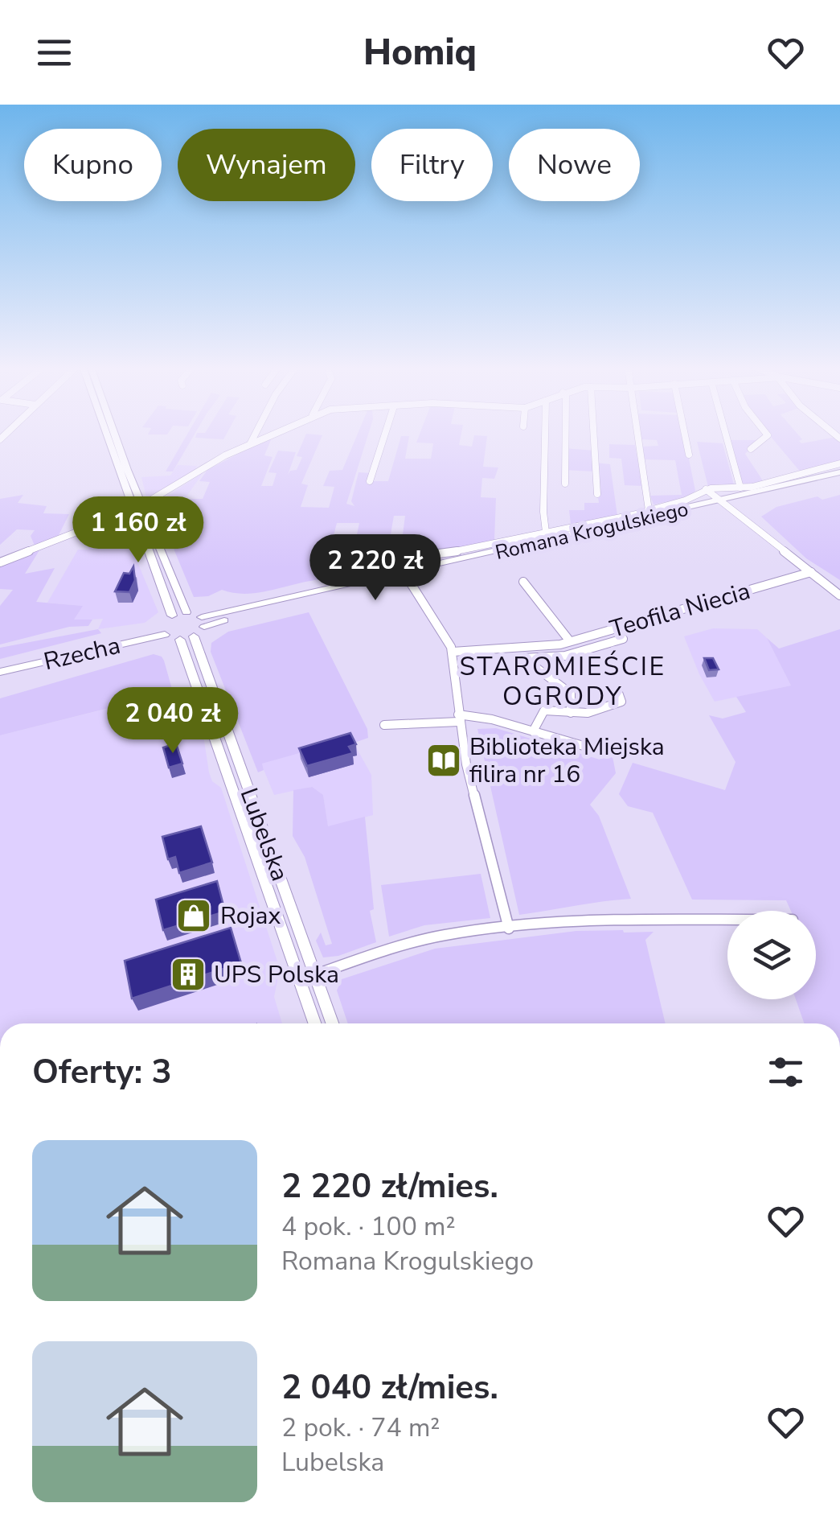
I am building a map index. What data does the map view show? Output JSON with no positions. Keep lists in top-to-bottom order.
{
  "streets": {
    "main road": ["Romana Krogulskiego", "Rzecha", "Lubelska"],
    "street": ["Teofila Niecia"]
  },
  "districts": ["STAROMIEŚCIE OGRODY"],
  "places": {
    "library": ["Biblioteka Miejska filira nr 16"],
    "shop": ["Rojax"],
    "building": ["UPS Polska"]
  },
  "page": {
    "header": "Homiq",
    "chip": [
      "Kupno",
      "Wynajem",
      "Filtry",
      "Nowe"
    ],
    "price": ["1 160 zł", "2 220 zł", "2 040 zł"],
    "heading": "Oferty: 3",
    "list": [
      {
        "name": "2 220 zł/mies.",
        "note": "4 pok. · 100 m² · Romana Krogulskiego"
      },
      {
        "name": "2 040 zł/mies.",
        "note": "2 pok. · 74 m² · Lubelska"
      }
    ]
  }
}
